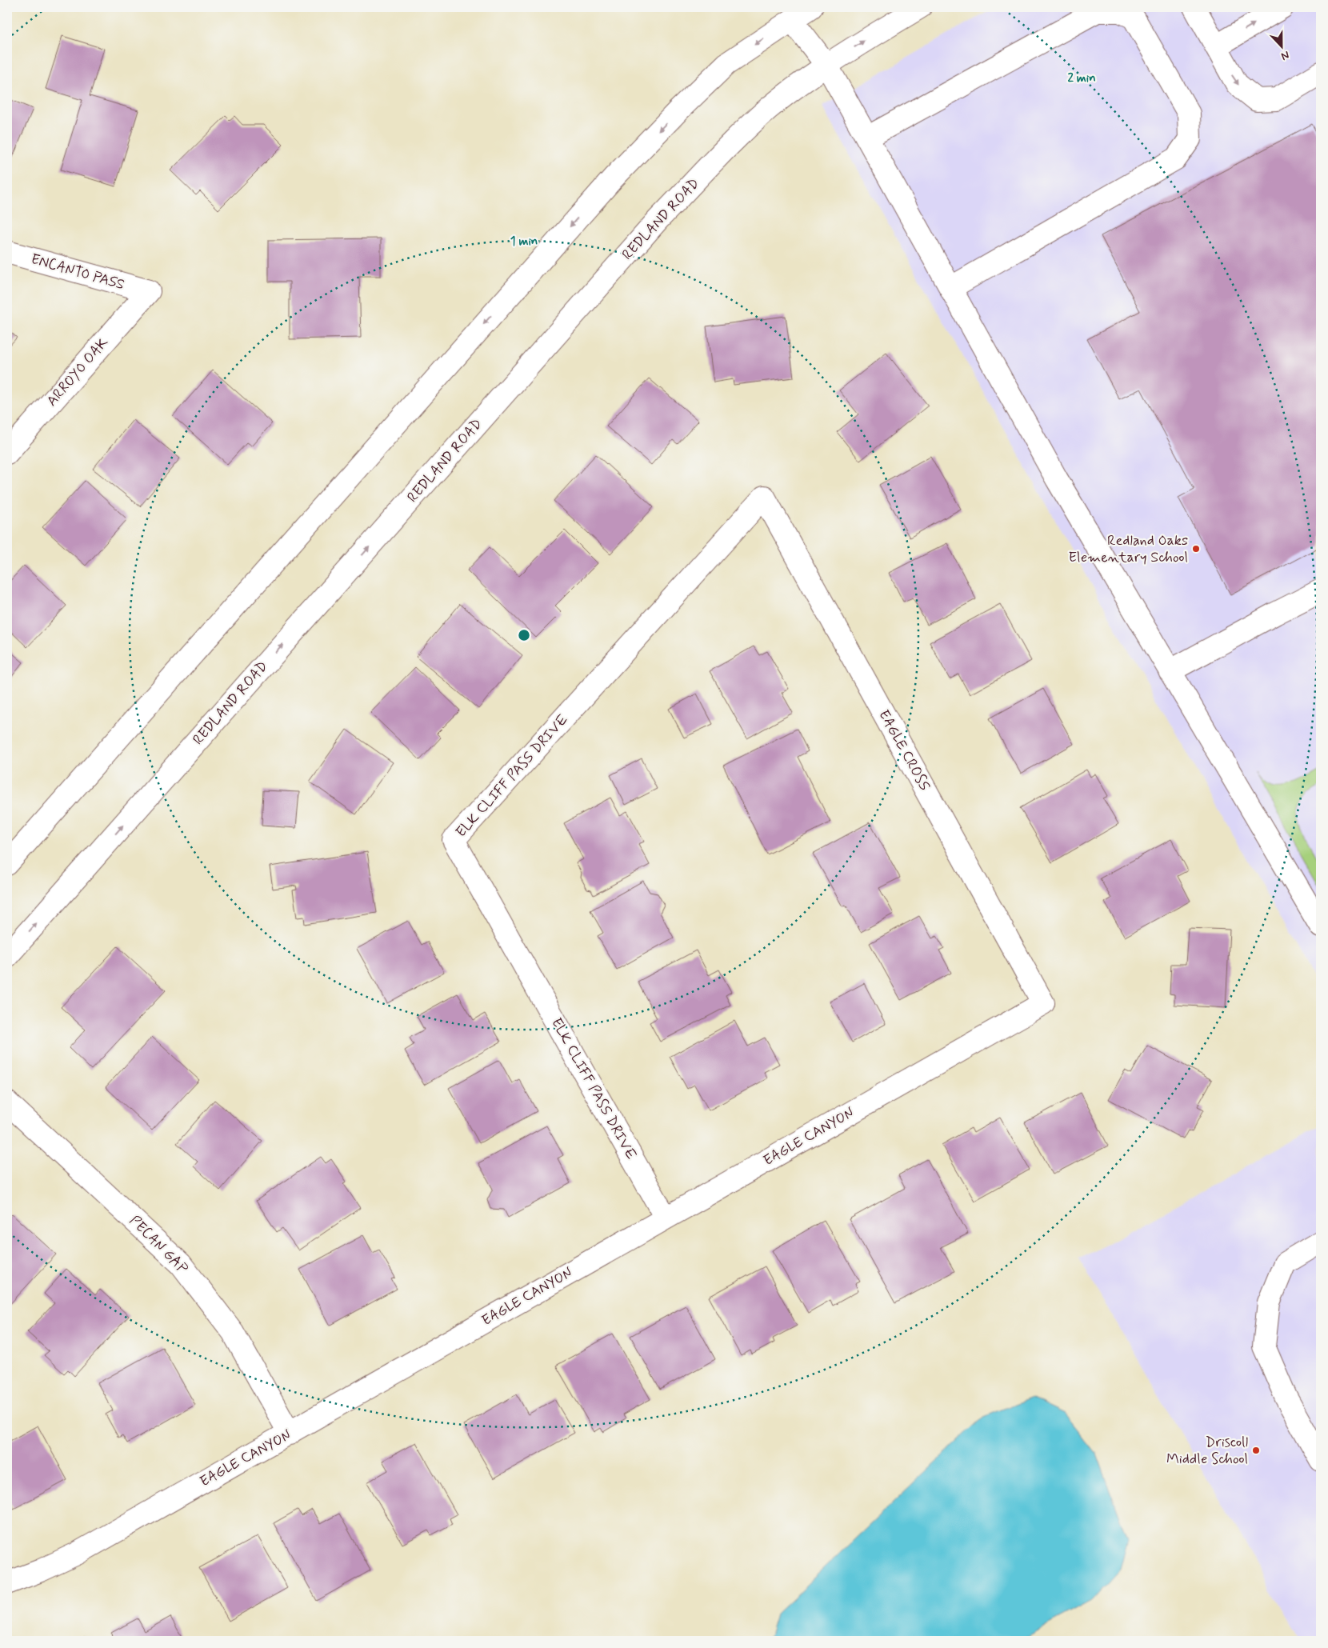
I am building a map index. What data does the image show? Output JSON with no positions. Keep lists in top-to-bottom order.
{
  "streets": {
    "street": [
      "REDLAND ROAD",
      "ENCANTO PASS",
      "ARROYO OAK",
      "EAGLE CROSS",
      "ELK CLIFF PASS DRIVE",
      "EAGLE CANYON",
      "PECAN GAP"
    ]
  },
  "crossings": [
    ["ENCANTO PASS", "ARROYO OAK"],
    ["EAGLE CROSS", "ELK CLIFF PASS DRIVE"],
    ["EAGLE CROSS", "EAGLE CANYON"],
    ["ELK CLIFF PASS DRIVE", "EAGLE CANYON"],
    ["EAGLE CANYON", "PECAN GAP"]
  ],
  "places": ["Redland Oaks Elementary School", "Driscoll Middle School"],
  "north": "bottom",
  "rings": ["2 min", "1 min"]
}
